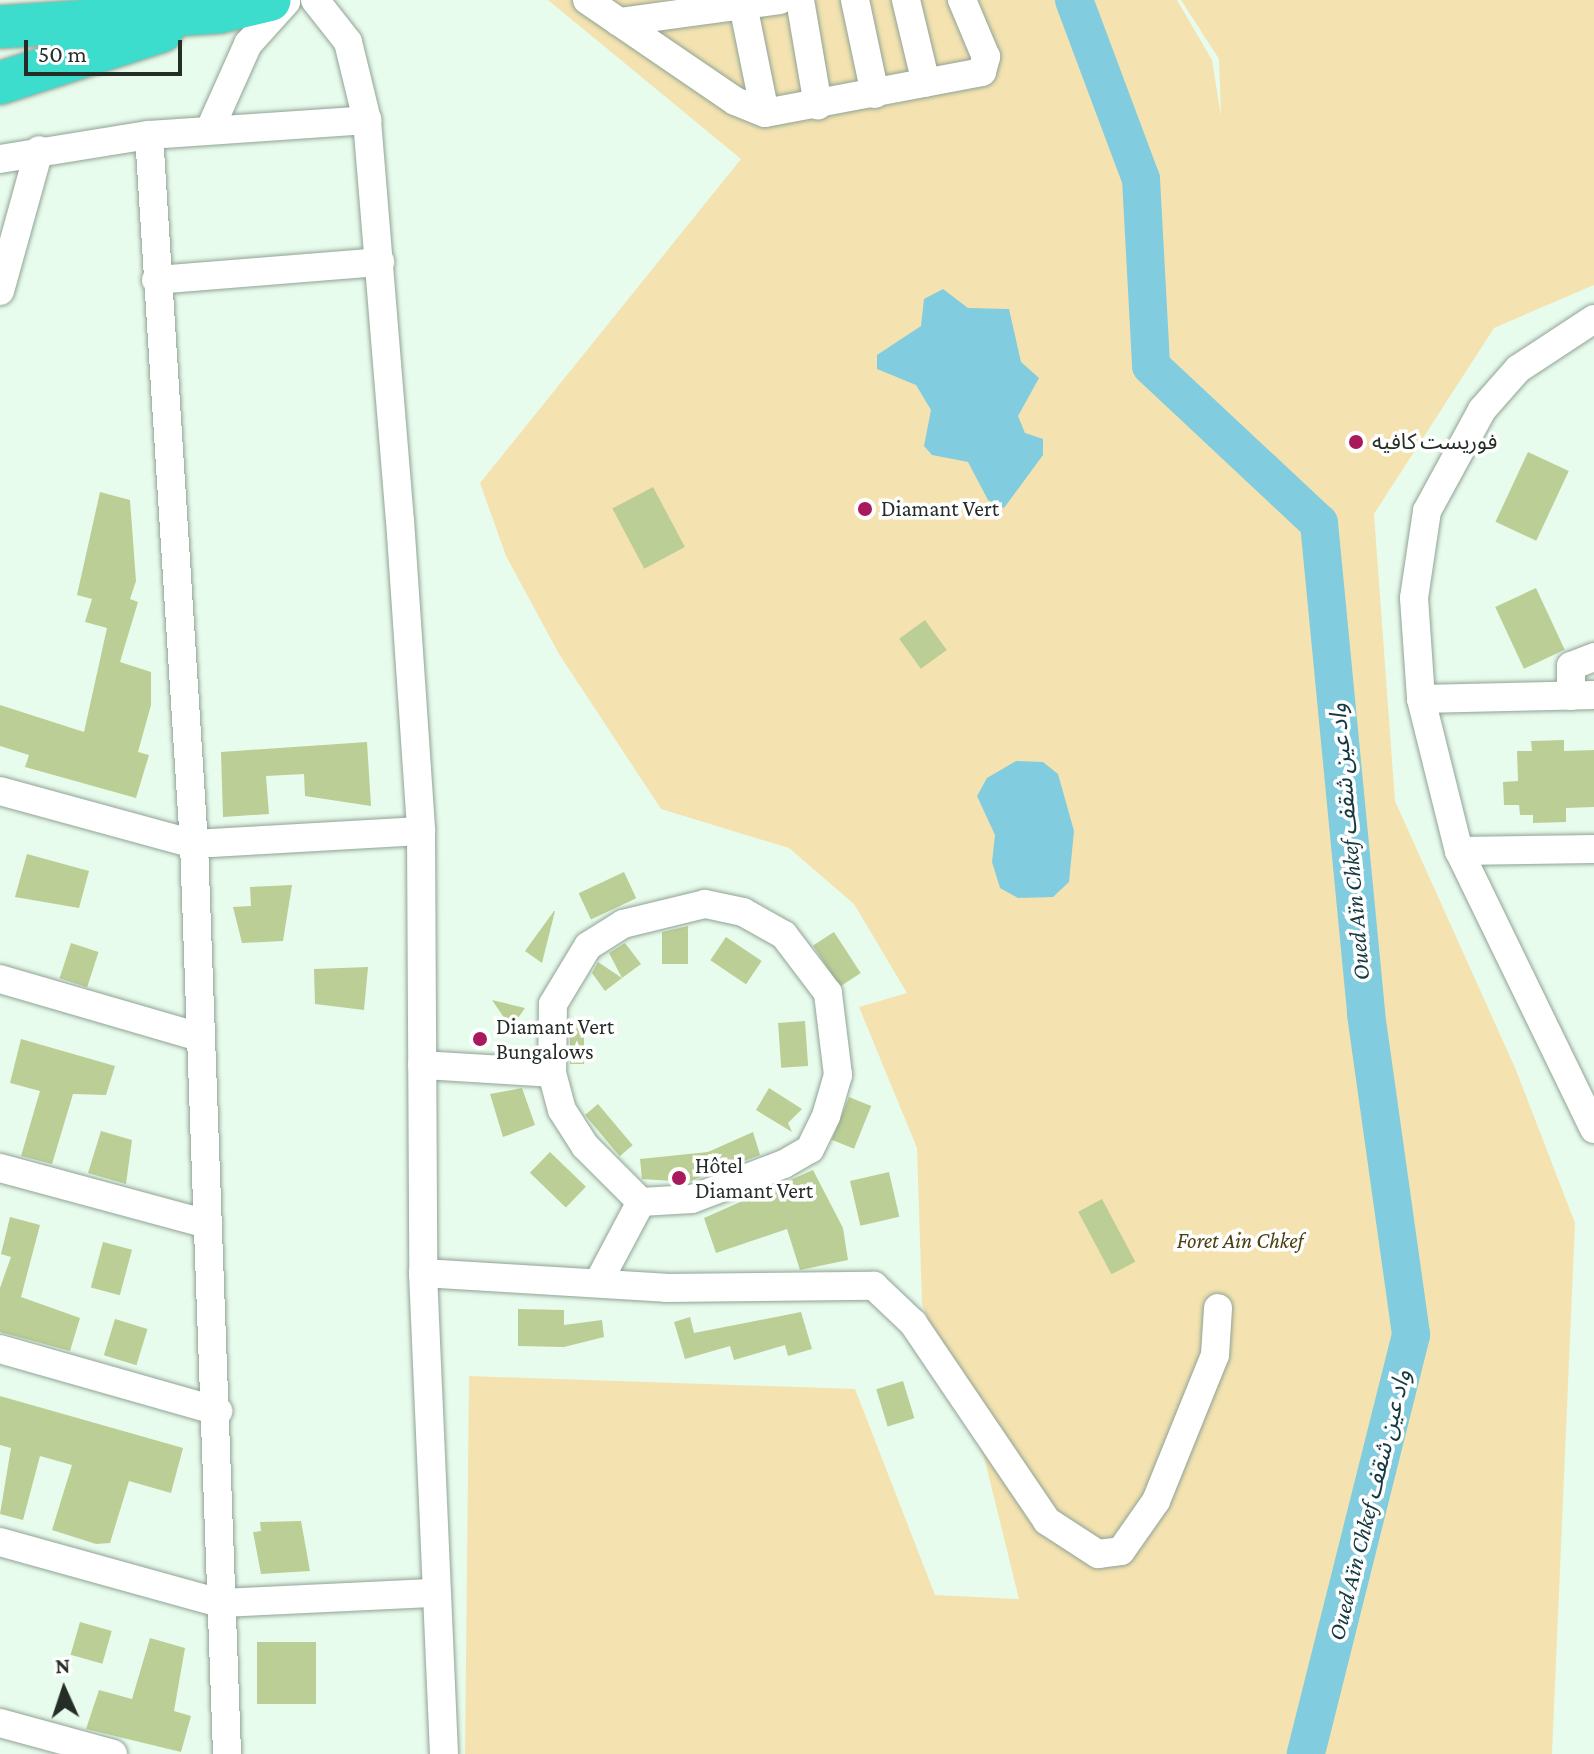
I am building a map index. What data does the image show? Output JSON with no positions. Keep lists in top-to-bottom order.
{
  "water": ["Oued Aïn Chkef واد عين شقف"],
  "parks": ["Foret Ain Chkef"],
  "places": [
    "فوريست كافيه",
    "Diamant Vert",
    "Diamant Vert Bungalows",
    "Hôtel Diamant Vert"
  ],
  "scale_bar": "50 m",
  "north": "top"
}
